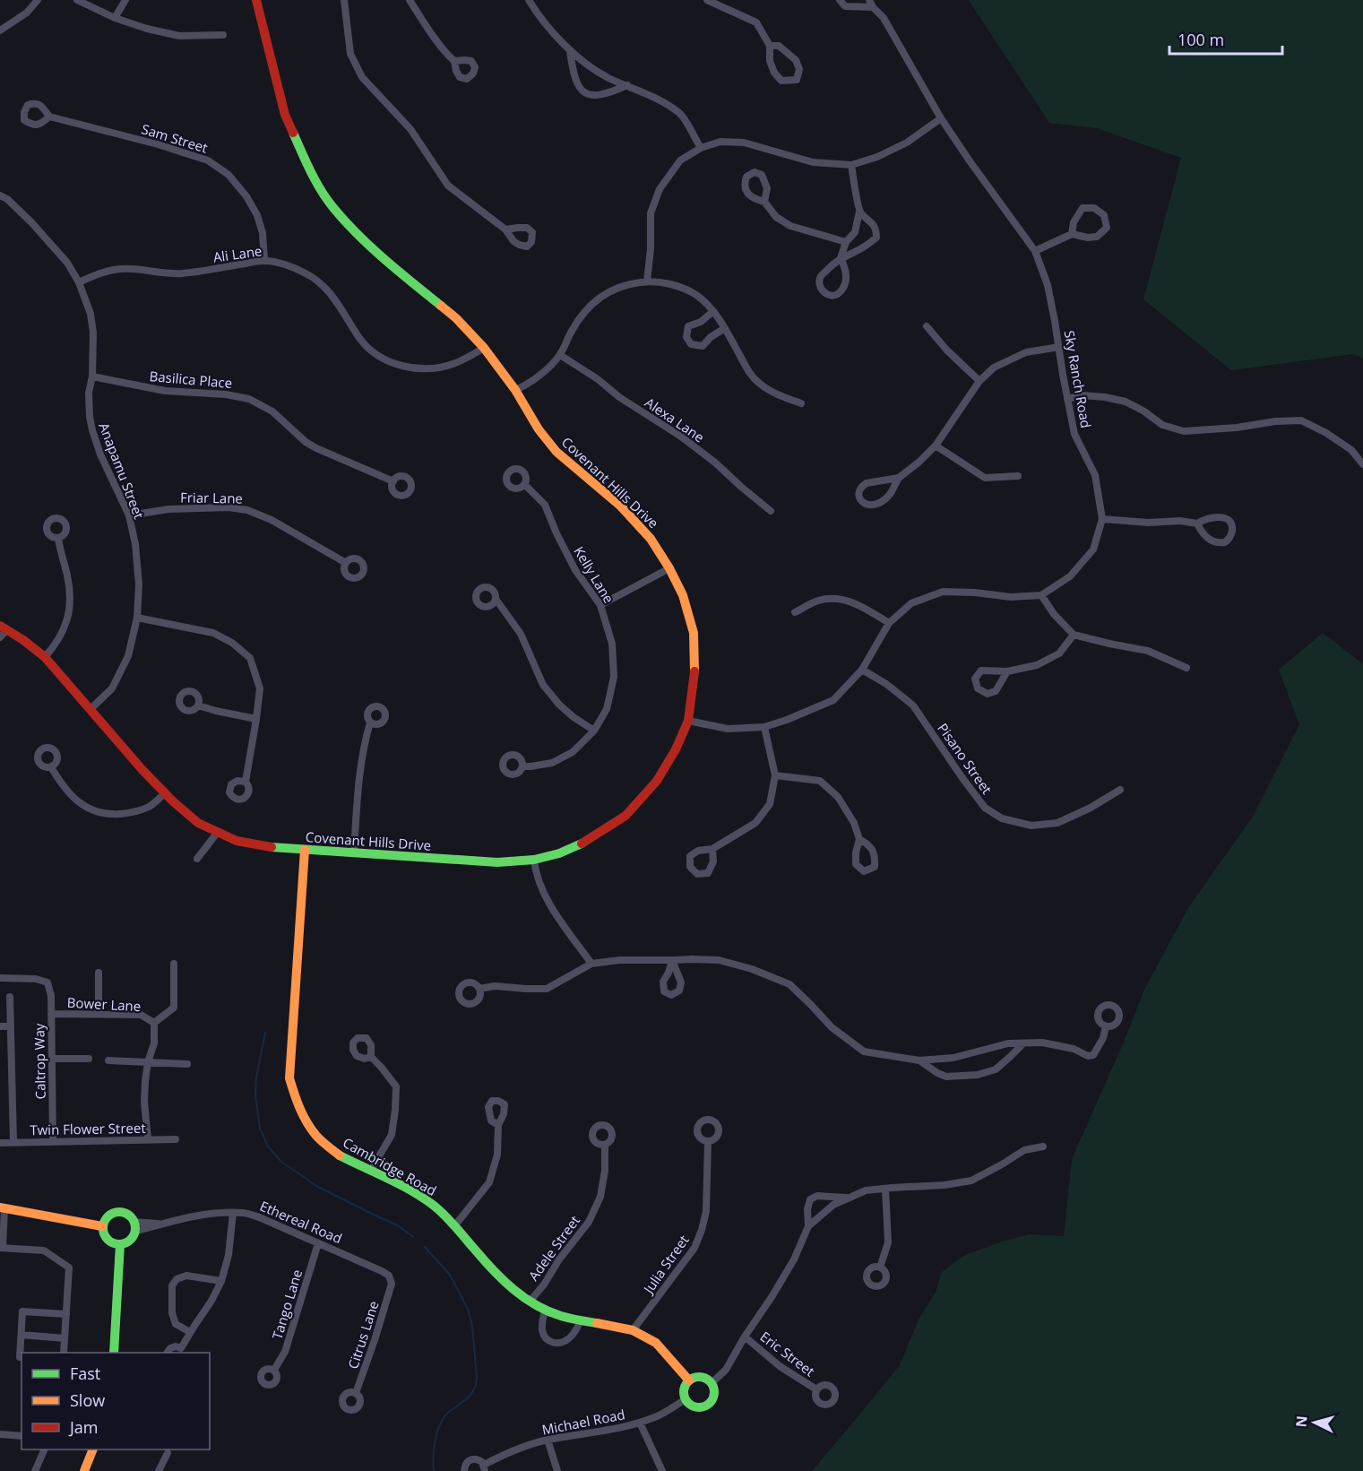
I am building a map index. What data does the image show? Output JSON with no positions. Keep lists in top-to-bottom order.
{
  "streets": {
    "street": [
      "Sam Street",
      "Ali Lane",
      "Basilica Place",
      "Sky Ranch Road",
      "Alexa Lane",
      "Anapamu Street",
      "Covenant Hills Drive",
      "Friar Lane",
      "Kelly Lane",
      "Pisano Street",
      "Bower Lane",
      "Caltrop Way",
      "Twin Flower Street",
      "Cambridge Road",
      "Ethereal Road",
      "Adele Street",
      "Julia Street",
      "Tango Lane",
      "Citrus Lane",
      "Eric Street",
      "Michael Road"
    ]
  },
  "crossings": [
    ["Sam Street", "Ali Lane"],
    ["Ali Lane", "Anapamu Street"],
    ["Ali Lane", "Covenant Hills Drive"],
    ["Basilica Place", "Anapamu Street"],
    ["Sky Ranch Road", "Covenant Hills Drive"],
    ["Sky Ranch Road", "Pisano Street"],
    ["Anapamu Street", "Covenant Hills Drive"],
    ["Anapamu Street", "Friar Lane"],
    ["Covenant Hills Drive", "Cambridge Road"],
    ["Bower Lane", "Caltrop Way"],
    ["Bower Lane", "Twin Flower Street"],
    ["Caltrop Way", "Twin Flower Street"],
    ["Cambridge Road", "Adele Street"],
    ["Cambridge Road", "Julia Street"],
    ["Cambridge Road", "Michael Road"],
    ["Ethereal Road", "Tango Lane"],
    ["Ethereal Road", "Citrus Lane"]
  ],
  "legend": ["Fast", "Slow", "Jam"],
  "scale_bar": "100 m",
  "north": "left"
}
